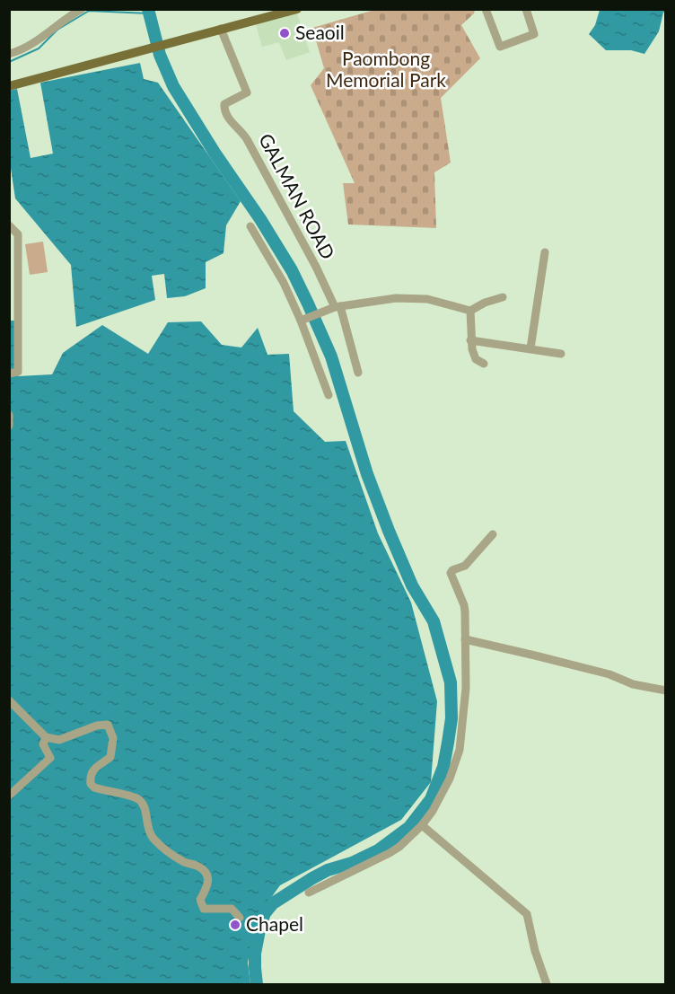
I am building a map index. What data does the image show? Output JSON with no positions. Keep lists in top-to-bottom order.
{
  "streets": {
    "street": ["GALMAN ROAD"]
  },
  "parks": ["Paombong Memorial Park"],
  "places": ["Seaoil", "Chapel"]
}
